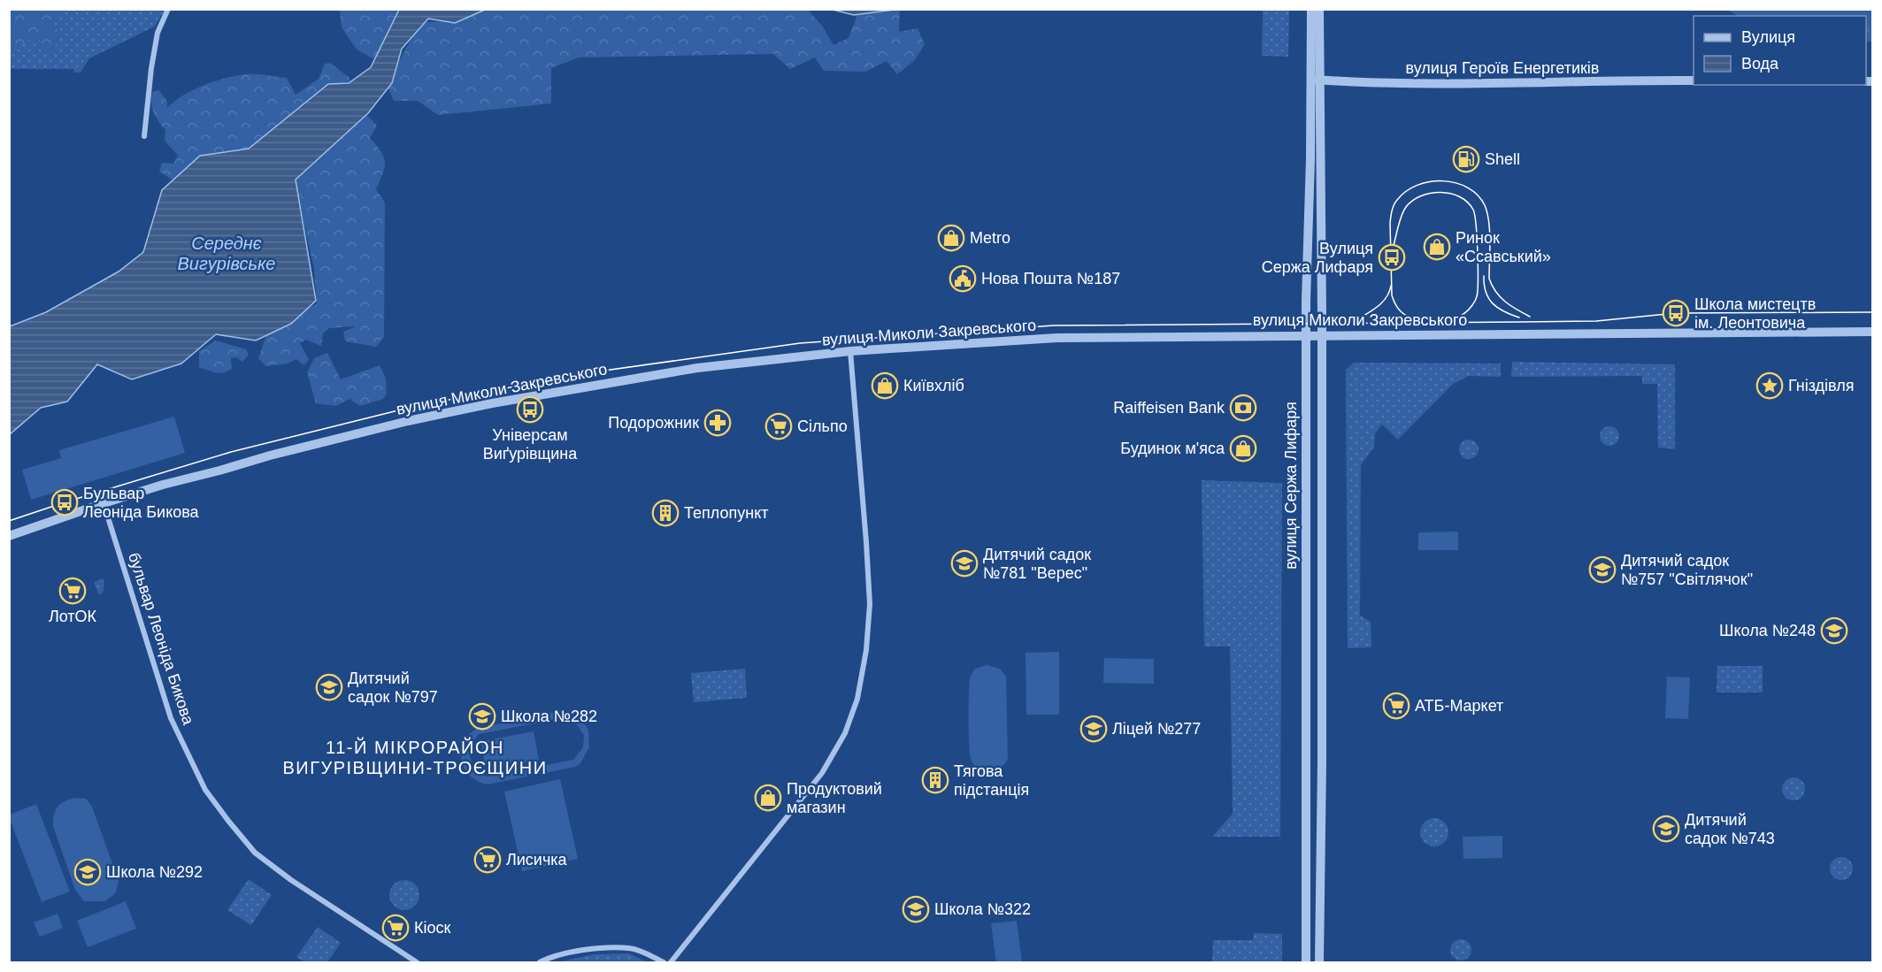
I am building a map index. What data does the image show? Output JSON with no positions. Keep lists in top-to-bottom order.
{
  "streets": {
    "street": [
      "вулиця Героїв Енергетиків",
      "вулиця Миколи Закревського",
      "вулиця Сержа Лифаря",
      "бульвар Леоніда Бикова"
    ]
  },
  "crossings": [
    ["вулиця Героїв Енергетиків", "вулиця Сержа Лифаря"],
    ["вулиця Миколи Закревського", "вулиця Сержа Лифаря"],
    ["вулиця Миколи Закревського", "бульвар Леоніда Бикова"]
  ],
  "districts": ["11-Й МІКРОРАЙОН ВИГУРІВЩИНИ-ТРОЄЩИНИ"],
  "water": ["Середнє Вигурівське"],
  "places": {
    "fuel station": ["Shell"],
    "shop": [
      "Metro",
      "Ринок «Ссавський»",
      "Київхліб",
      "Будинок м'яса",
      "Продуктовий магазин"
    ],
    "bus stop": [
      "Вулиця Сержа Лифаря",
      "Школа мистецтв ім. Леонтовича",
      "Універсам Виґурівщина",
      "Бульвар Леоніда Бикова"
    ],
    "public building": ["Нова Пошта №187"],
    "place": ["Гніздівля"],
    "bank": ["Raiffeisen Bank"],
    "pharmacy": ["Подорожник"],
    "supermarket": [
      "Сільпо",
      "ЛотОК",
      "АТБ-Маркет",
      "Лисичка",
      "Кіоск"
    ],
    "building": ["Теплопункт", "Тягова пiдстанцiя"],
    "school or university": [
      "Дитячий садок №781 \"Верес\"",
      "Дитячий садок №757 \"Світлячок\"",
      "Школа №248",
      "Дитячий садок №797",
      "Школа №282",
      "Ліцей №277",
      "Дитячий садок №743",
      "Школа №292",
      "Школа №322"
    ]
  },
  "legend": ["Вулиця", "Вода"]
}
